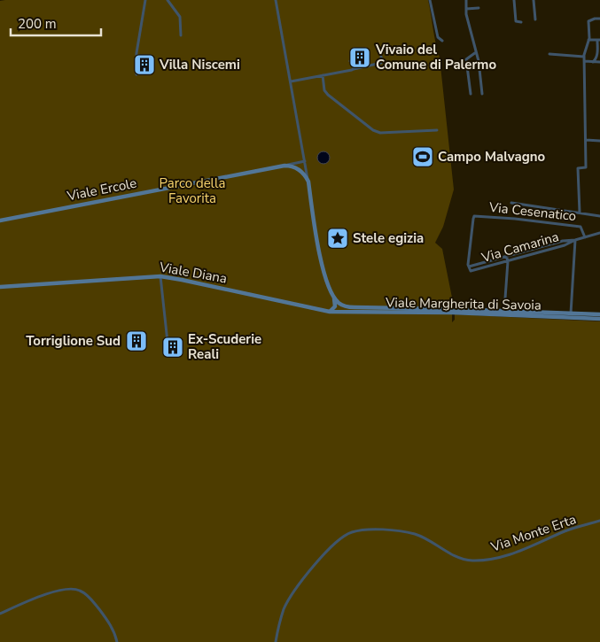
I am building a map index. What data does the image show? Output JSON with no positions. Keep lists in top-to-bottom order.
{
  "streets": {
    "street": [
      "Viale Ercole",
      "Via Cesenatico",
      "Via Camarina",
      "Viale Diana",
      "Viale Margherita di Savoia",
      "Via Monte Erta"
    ]
  },
  "crossings": [
    ["Via Cesenatico", "Via Camarina"],
    ["Viale Diana", "Viale Margherita di Savoia"]
  ],
  "parks": ["Parco della Favorita"],
  "places": {
    "building": [
      "Vivaio del Comune di Palermo",
      "Villa Niscemi",
      "Torriglione Sud",
      "Ex-Scuderie Reali"
    ],
    "sports": ["Campo Malvagno"],
    "place": ["Stele egizia"]
  },
  "scale_bar": "200 m"
}
